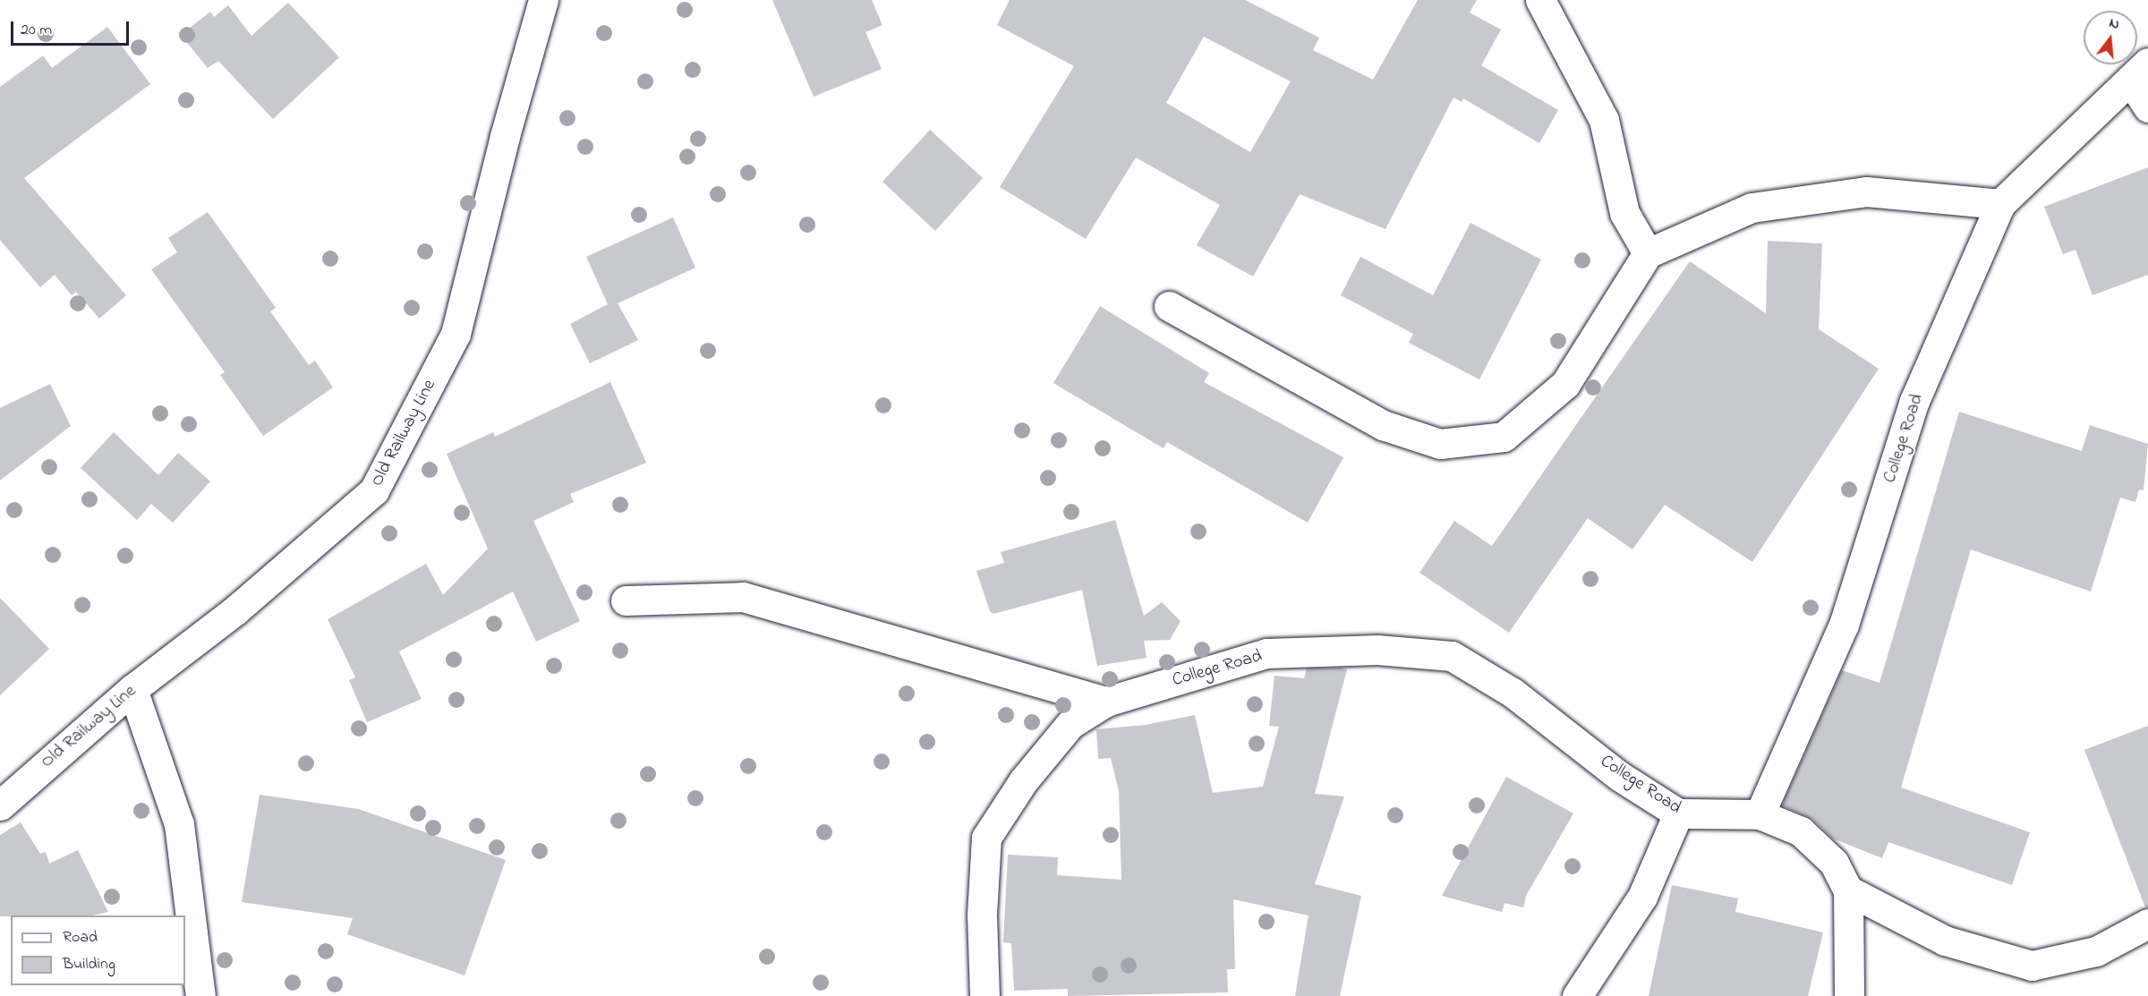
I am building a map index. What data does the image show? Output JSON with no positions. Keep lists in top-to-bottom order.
{
  "streets": {
    "street": ["Old Railway Line", "College Road"]
  },
  "legend": ["Road", "Building"],
  "scale_bar": "20 m",
  "north": "top"
}
